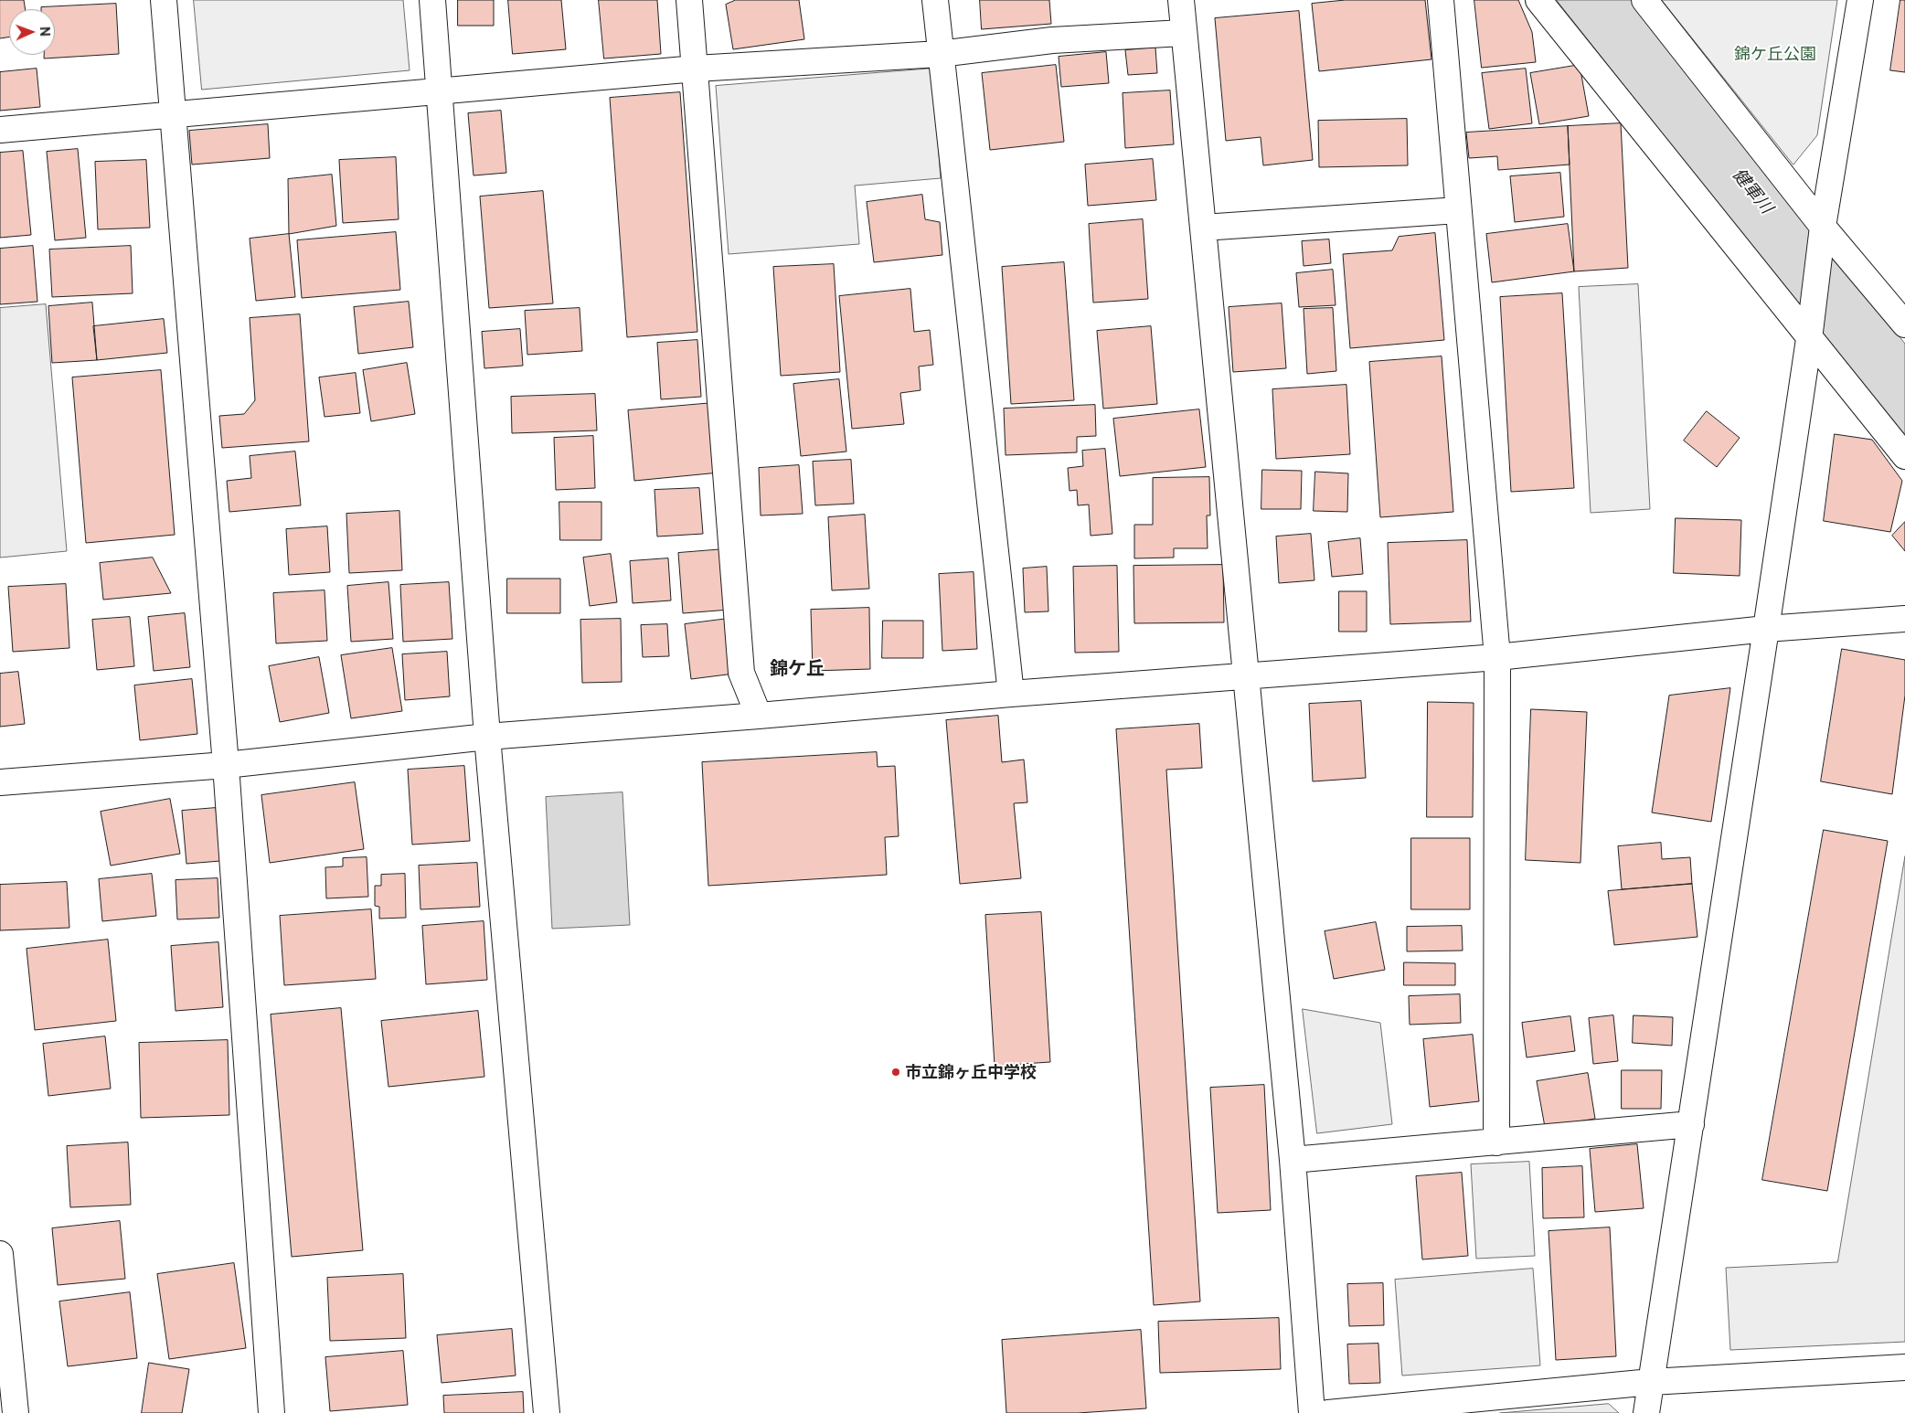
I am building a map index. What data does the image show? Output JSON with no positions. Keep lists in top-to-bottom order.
{
  "districts": ["錦ケ丘"],
  "water": ["健軍川"],
  "parks": ["錦ケ丘公園"],
  "places": ["市立錦ヶ丘中学校"],
  "north": "right"
}
